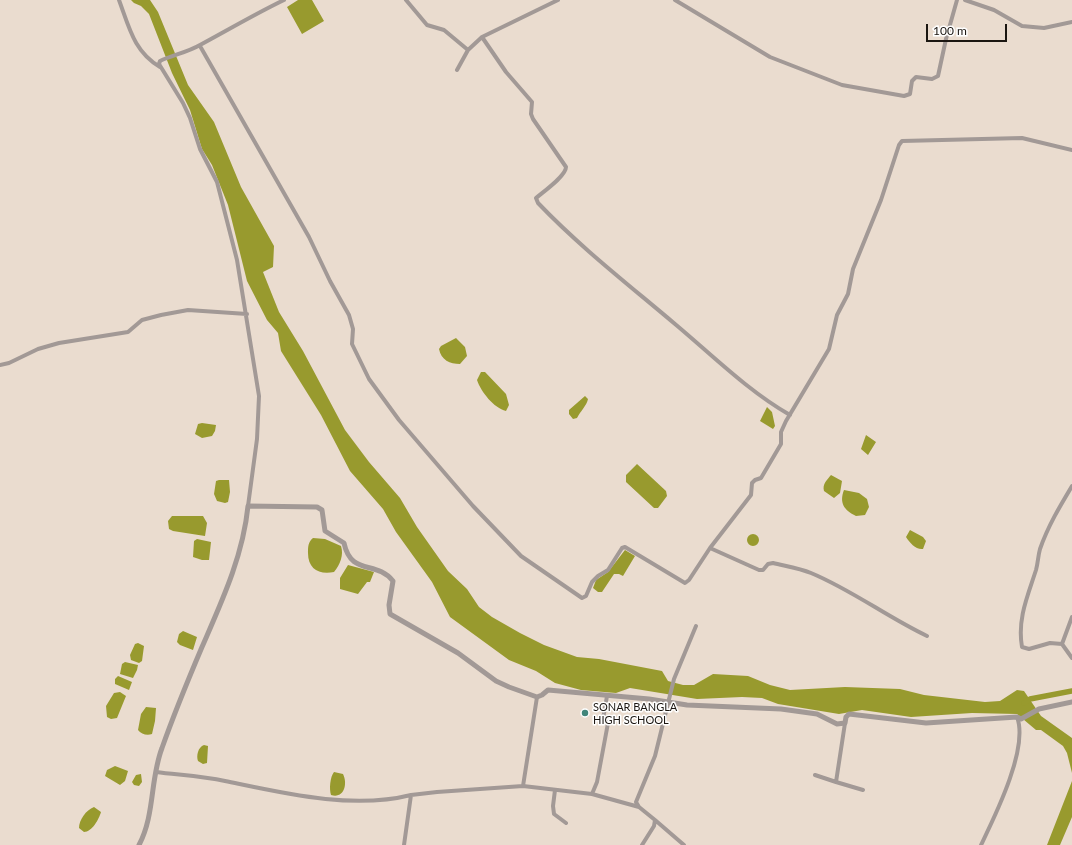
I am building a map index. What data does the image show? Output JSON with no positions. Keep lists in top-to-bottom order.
{
  "places": ["SONAR BANGLA HIGH SCHOOL"],
  "scale_bar": "100 m"
}
